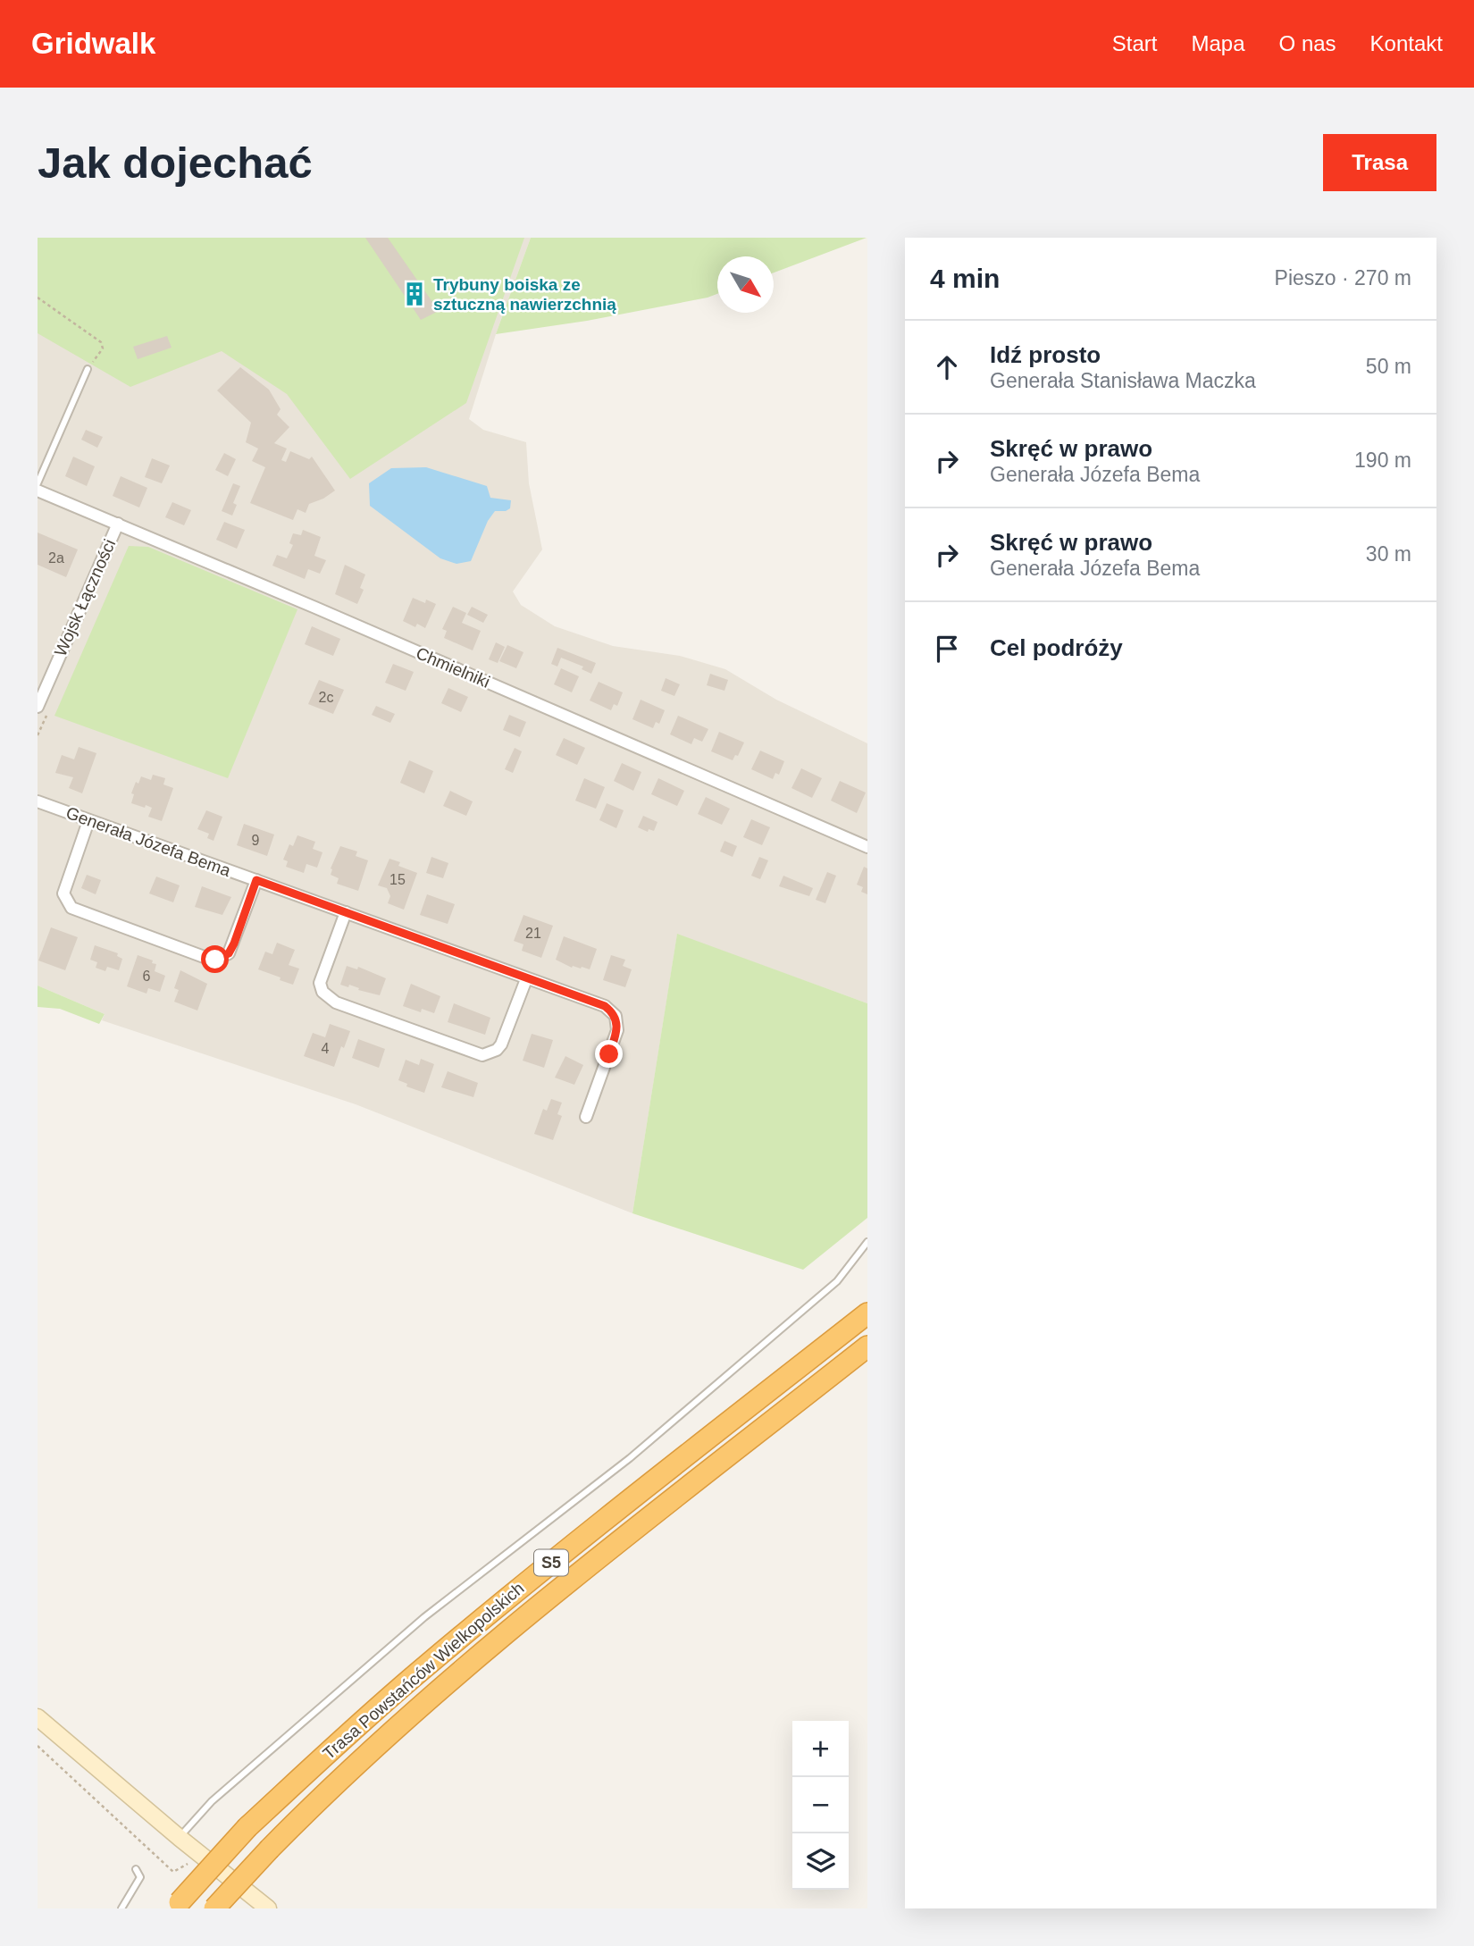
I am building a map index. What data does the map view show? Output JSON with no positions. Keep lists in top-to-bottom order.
{
  "streets": {
    "highway": ["S5", "Trasa Powstańców Wielkopolskich"],
    "street": ["Wojsk Łączności", "Chmielniki", "Generała Józefa Bema"]
  },
  "crossings": [
    ["Wojsk Łączności", "Chmielniki"]
  ],
  "places": {
    "building": ["Trybuny boiska ze sztuczną nawierzchnią"]
  },
  "house_numbers": [
    "2a",
    "2c",
    "9",
    "15",
    "21",
    "6",
    "4"
  ],
  "north": "bottom right",
  "page": {
    "header": "Gridwalk",
    "nav": [
      "Start",
      "Mapa",
      "O nas",
      "Kontakt"
    ],
    "buttons": "Trasa",
    "title": "Jak dojechać",
    "heading": ["4 min", "Pieszo · 270 m"],
    "list": [
      ["Idź prosto", "Generała Stanisława Maczka", "50 m"],
      ["Skręć w prawo", "Generała Józefa Bema", "190 m"],
      ["Skręć w prawo", "Generała Józefa Bema", "30 m"],
      "Cel podróży"
    ],
    "map_buttons": ["+", "−"]
  }
}
